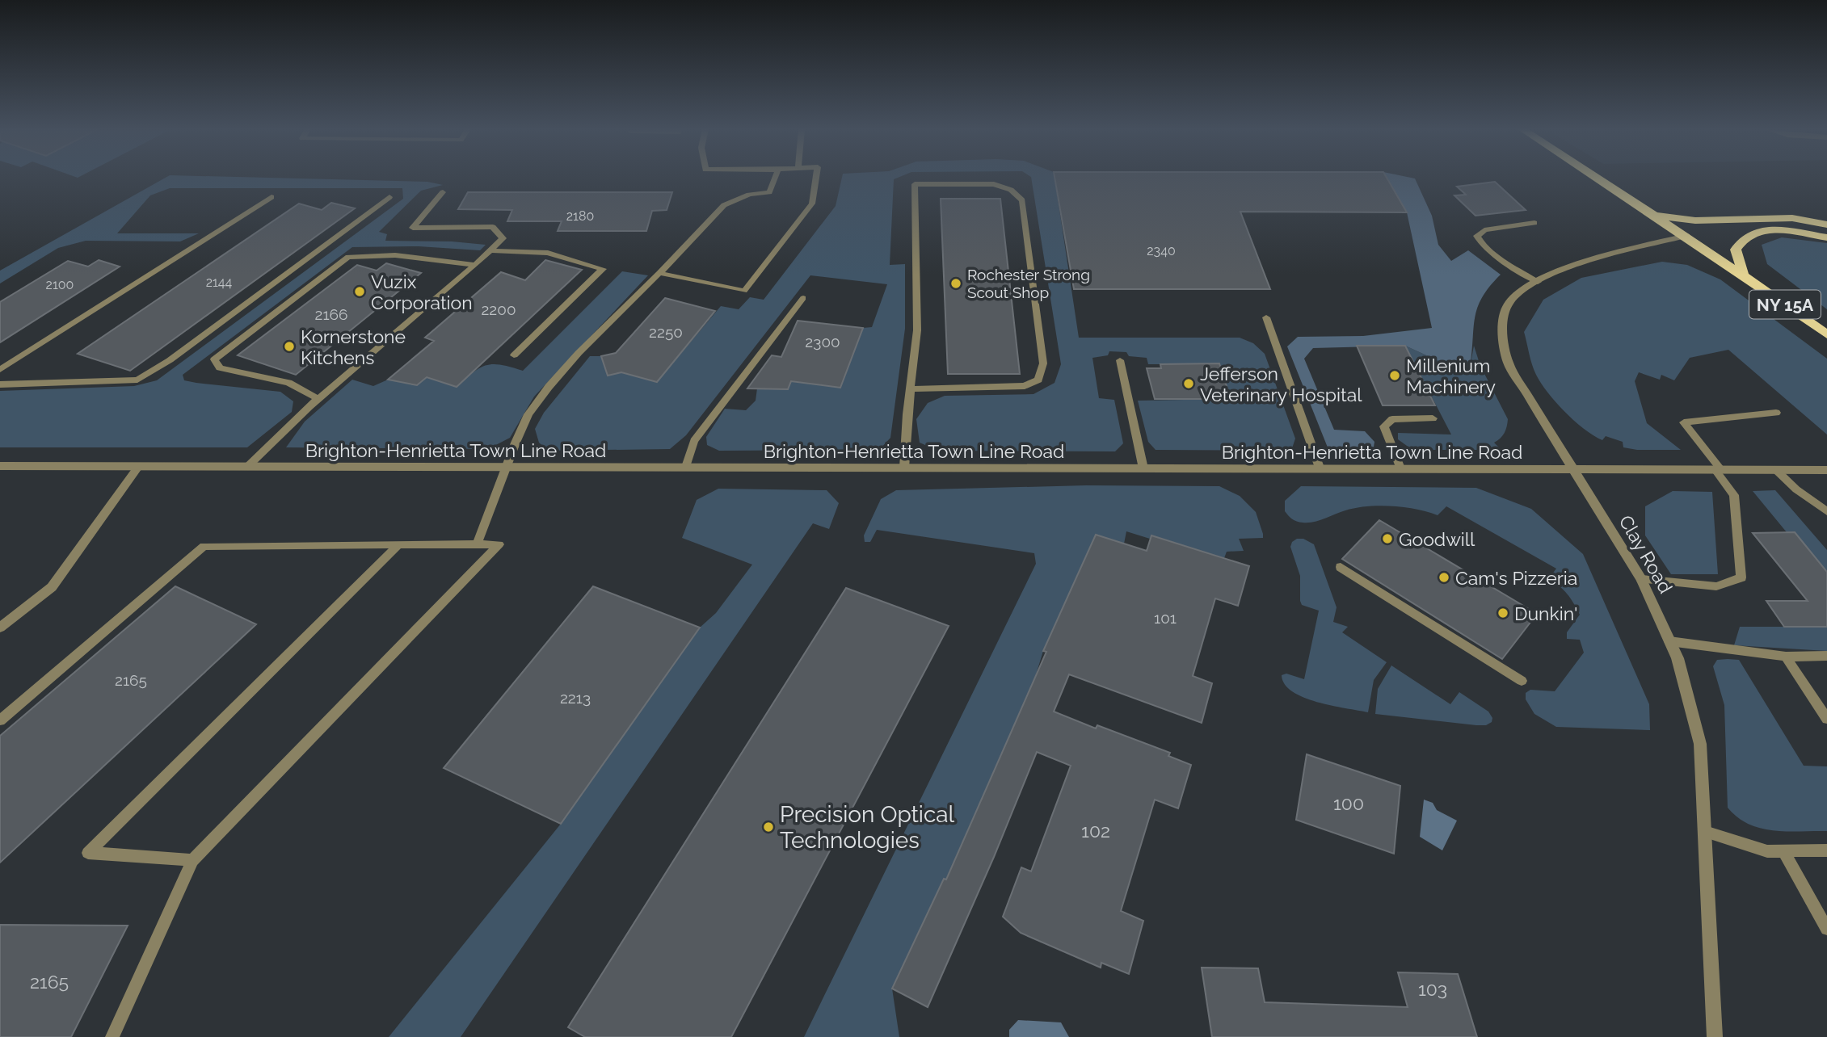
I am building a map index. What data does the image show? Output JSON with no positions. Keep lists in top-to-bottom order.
{
  "streets": {
    "main road": ["NY 15A"],
    "street": ["Brighton-Henrietta Town Line Road", "Clay Road"]
  },
  "crossings": [
    ["NY 15A", "Clay Road"],
    ["Brighton-Henrietta Town Line Road", "Clay Road"]
  ],
  "places": [
    "Rochester Strong Scout Shop",
    "Vuzix Corporation",
    "Kornerstone Kitchens",
    "Millenium Machinery",
    "Jefferson Veterinary Hospital",
    "Goodwill",
    "Cam's Pizzeria",
    "Dunkin'",
    "Precision Optical Technologies"
  ],
  "house_numbers": [
    "2180",
    "2340",
    "2144",
    "2100",
    "2200",
    "2166",
    "2250",
    "2300",
    "101",
    "2165",
    "2213",
    "100",
    "102",
    "2165",
    "103"
  ]
}
